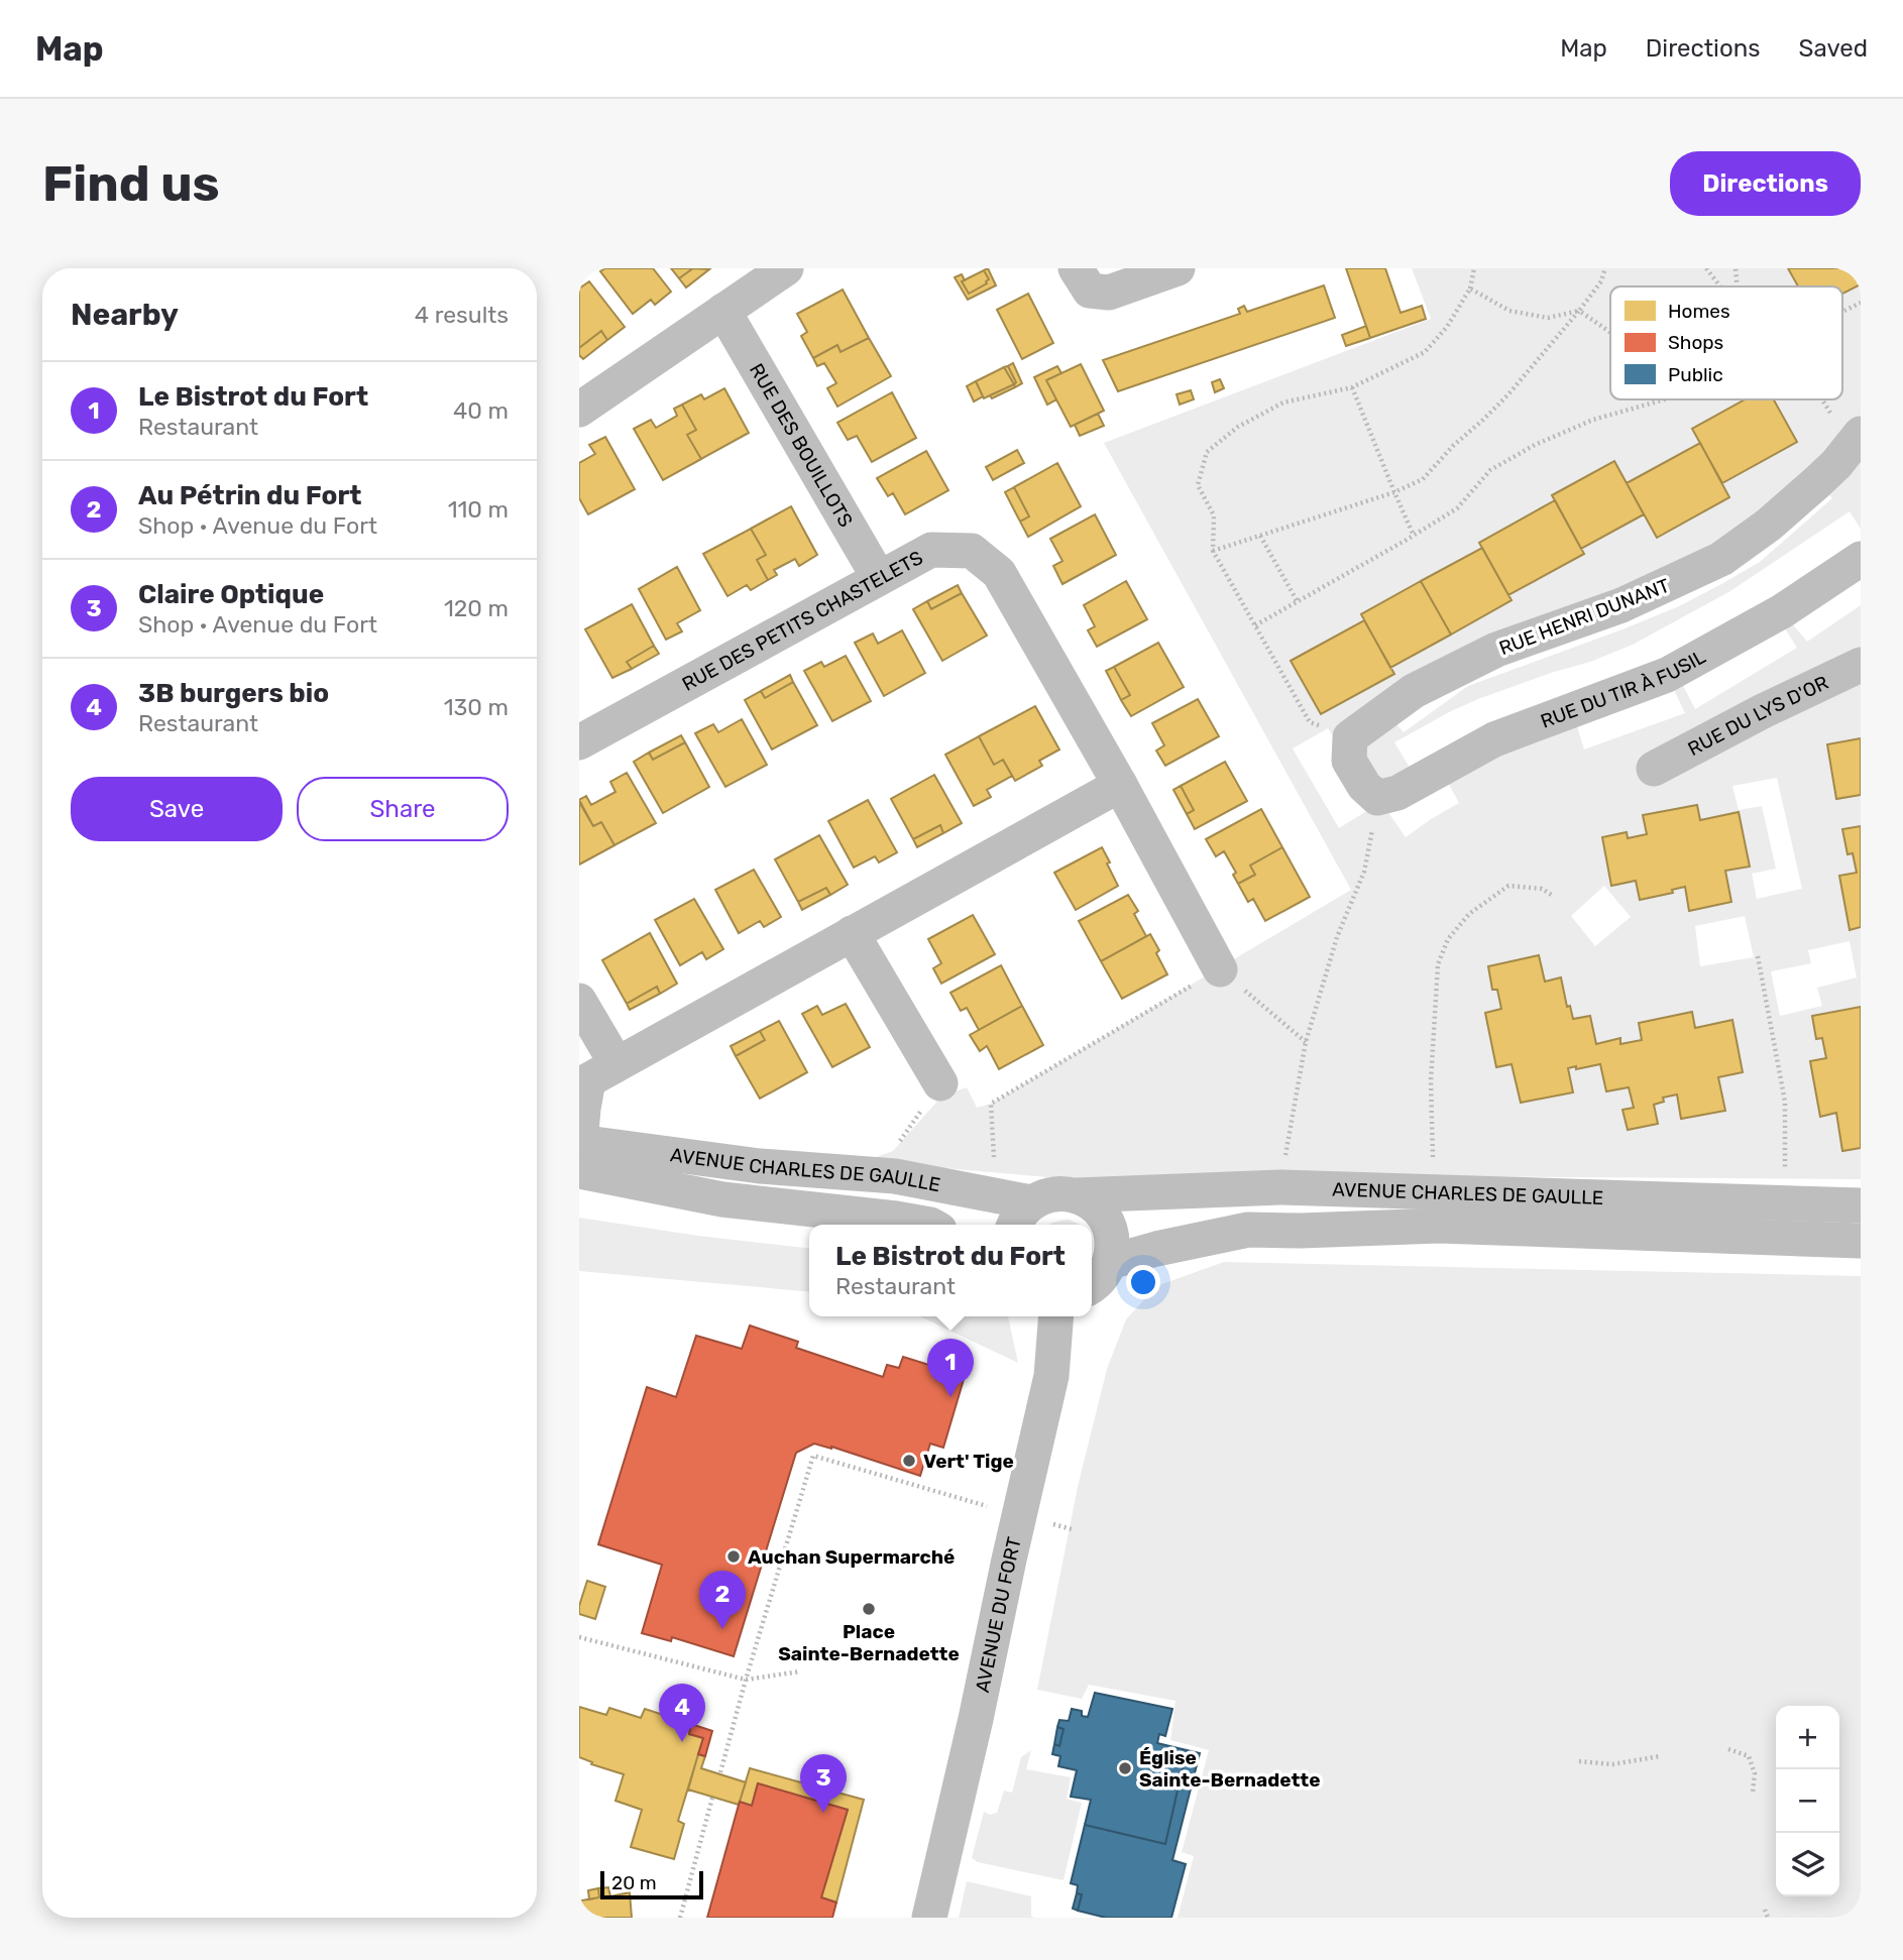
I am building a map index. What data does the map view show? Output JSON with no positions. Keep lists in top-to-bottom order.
{
  "streets": {
    "street": [
      "RUE DES BOUILLOTS",
      "RUE HENRI DUNANT",
      "RUE DES PETITS CHASTELETS",
      "RUE DU TIR À FUSIL",
      "RUE DU LYS D'OR",
      "AVENUE CHARLES DE GAULLE",
      "AVENUE DU FORT"
    ]
  },
  "crossings": [
    ["RUE DES BOUILLOTS", "RUE DES PETITS CHASTELETS"]
  ],
  "places": [
    "Vert' Tige",
    "Auchan Supermarché",
    "Place Sainte-Bernadette",
    "Église Sainte-Bernadette"
  ],
  "legend": ["Homes", "Shops", "Public"],
  "scale_bar": "20 m",
  "page": {
    "header": "Map",
    "nav": ["Map", "Directions", "Saved"],
    "buttons": [
      "Directions",
      ["Save", "Share"]
    ],
    "title": "Find us",
    "heading": ["Nearby", "4 results"],
    "list": [
      {
        "mark": "1",
        "name": "Le Bistrot du Fort",
        "note": "Restaurant",
        "value": "40 m"
      },
      {
        "mark": "2",
        "name": "Au Pétrin du Fort",
        "note": "Shop · Avenue du Fort",
        "value": "110 m"
      },
      {
        "mark": "3",
        "name": "Claire Optique",
        "note": "Shop · Avenue du Fort",
        "value": "120 m"
      },
      {
        "mark": "4",
        "name": "3B burgers bio",
        "note": "Restaurant",
        "value": "130 m"
      }
    ],
    "popup": ["Le Bistrot du Fort", "Restaurant"],
    "pins": [
      "1",
      "2",
      "4",
      "3"
    ],
    "map_buttons": ["+", "−"],
    "scale": "20 m"
  }
}
